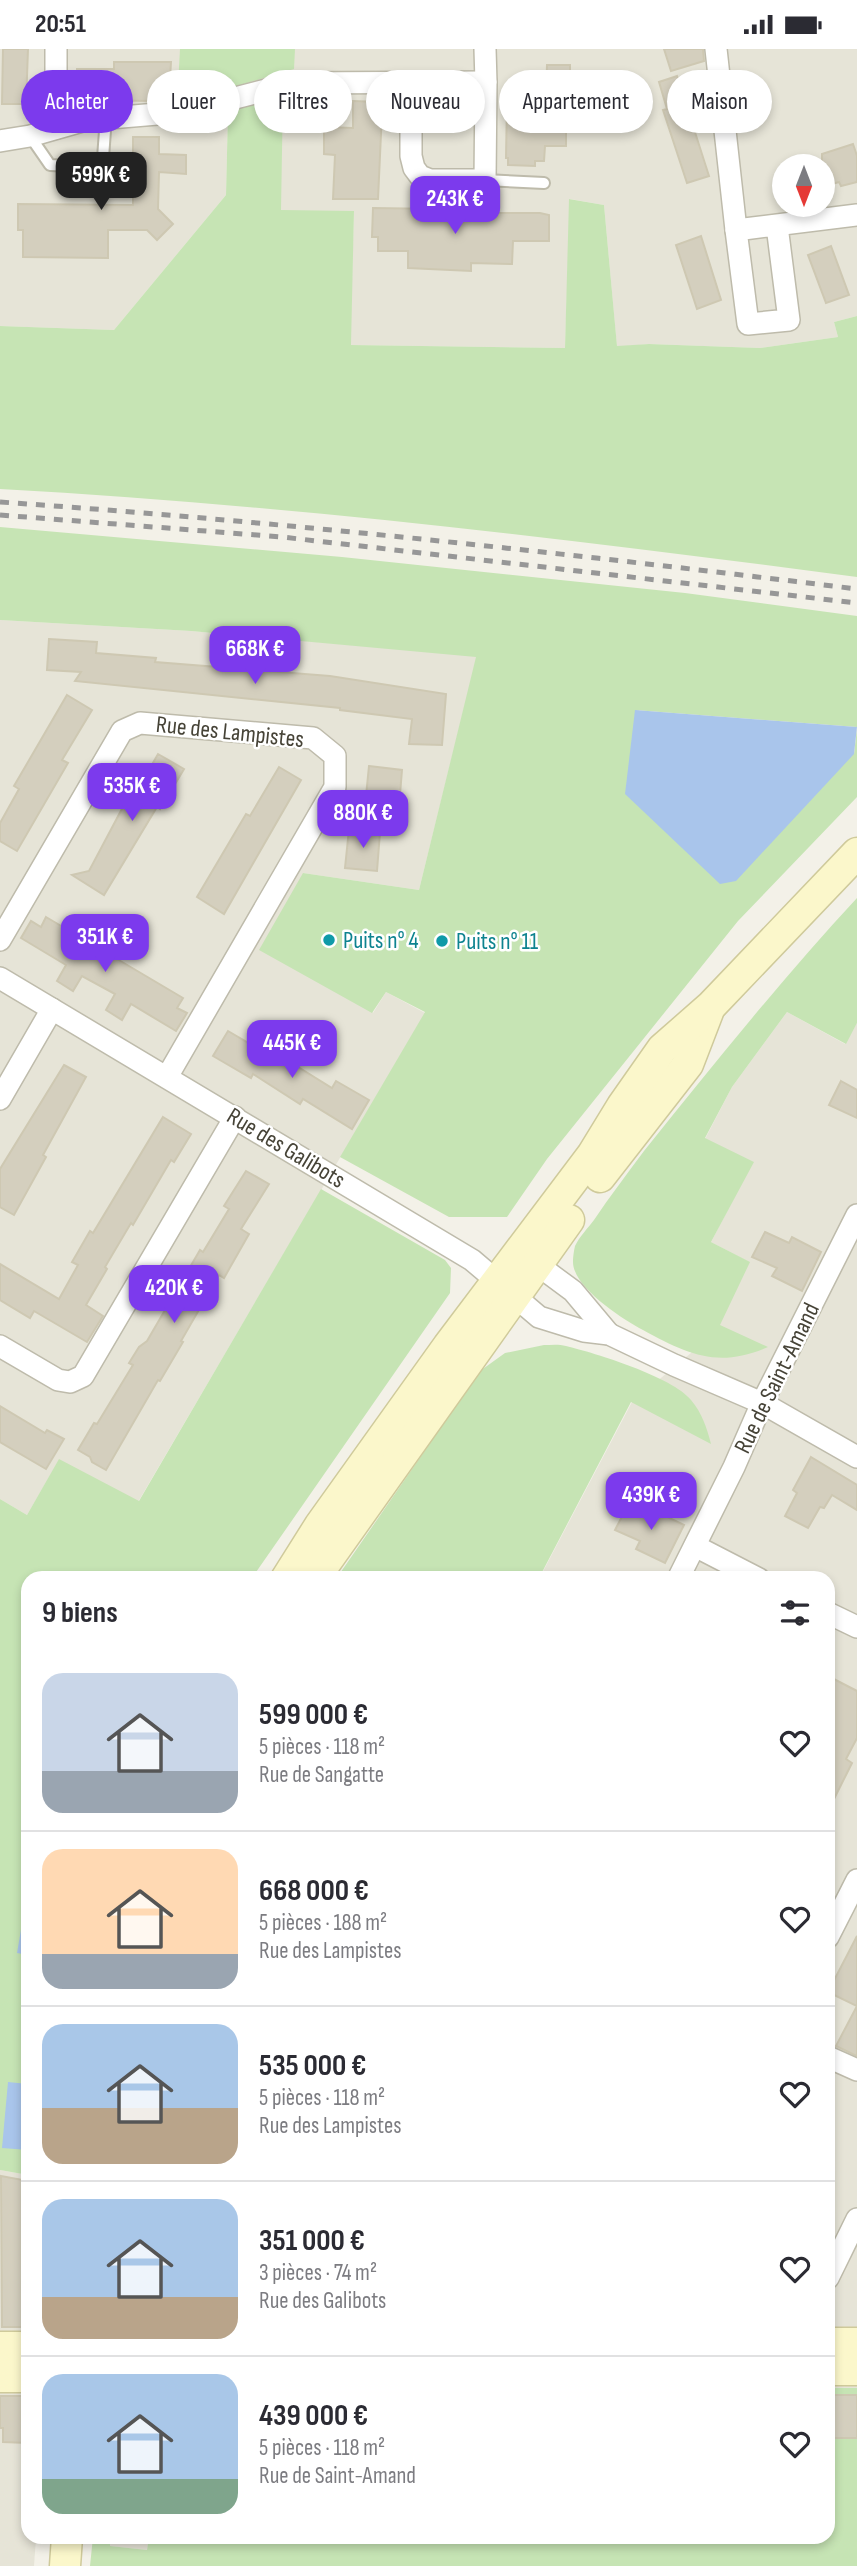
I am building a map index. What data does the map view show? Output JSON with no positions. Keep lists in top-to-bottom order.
{
  "streets": {
    "street": ["Rue des Lampistes", "Rue des Galibots", "Rue de Saint-Amand"]
  },
  "crossings": [
    ["Rue des Lampistes", "Rue des Galibots"]
  ],
  "places": ["Puits n° 4", "Puits n° 11"],
  "north": "bottom",
  "page": {
    "status": "20:51",
    "chip": [
      "Acheter",
      "Louer",
      "Filtres",
      "Nouveau",
      "Appartement",
      "Maison"
    ],
    "price": [
      "599K €",
      "243K €",
      "668K €",
      "535K €",
      "880K €",
      "351K €",
      "445K €",
      "420K €",
      "439K €"
    ],
    "heading": "9 biens",
    "list": [
      {
        "name": "599 000 €",
        "note": "5 pièces · 118 m² · Rue de Sangatte"
      },
      {
        "name": "668 000 €",
        "note": "5 pièces · 188 m² · Rue des Lampistes"
      },
      {
        "name": "535 000 €",
        "note": "5 pièces · 118 m² · Rue des Lampistes"
      },
      {
        "name": "351 000 €",
        "note": "3 pièces · 74 m² · Rue des Galibots"
      },
      {
        "name": "439 000 €",
        "note": "5 pièces · 118 m² · Rue de Saint-Amand"
      }
    ]
  }
}
